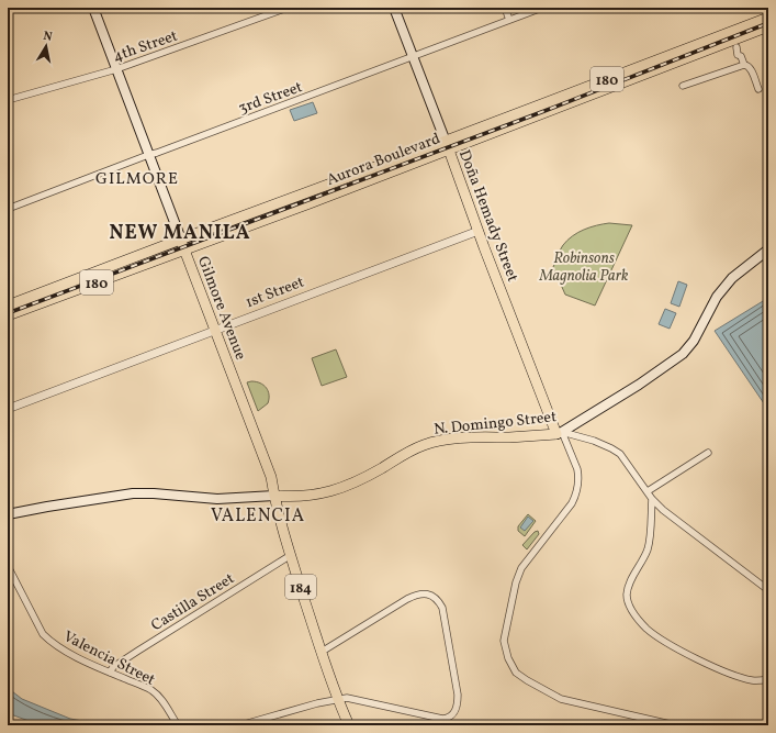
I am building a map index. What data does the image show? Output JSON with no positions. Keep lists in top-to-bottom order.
{
  "streets": {
    "main road": [
      "180",
      "Aurora Boulevard",
      "Doña Hemady Street",
      "Gilmore Avenue",
      "N. Domingo Street",
      "184"
    ],
    "street": [
      "4th Street",
      "3rd Street",
      "1st Street",
      "Castilla Street",
      "Valencia Street"
    ]
  },
  "crossings": [
    ["4th Street", "Gilmore Avenue"],
    ["3rd Street", "Doña Hemady Street"],
    ["3rd Street", "Gilmore Avenue"],
    ["Aurora Boulevard", "Doña Hemady Street"],
    ["Aurora Boulevard", "Gilmore Avenue"],
    ["Doña Hemady Street", "1st Street"],
    ["Doña Hemady Street", "N. Domingo Street"],
    ["1st Street", "Gilmore Avenue"],
    ["Gilmore Avenue", "N. Domingo Street"],
    ["Gilmore Avenue", "184"],
    ["N. Domingo Street", "184"],
    ["184", "Castilla Street"],
    ["Castilla Street", "Valencia Street"]
  ],
  "districts": ["GILMORE", "NEW MANILA", "VALENCIA"],
  "parks": ["Robinsons Magnolia Park"],
  "north": "top"
}
